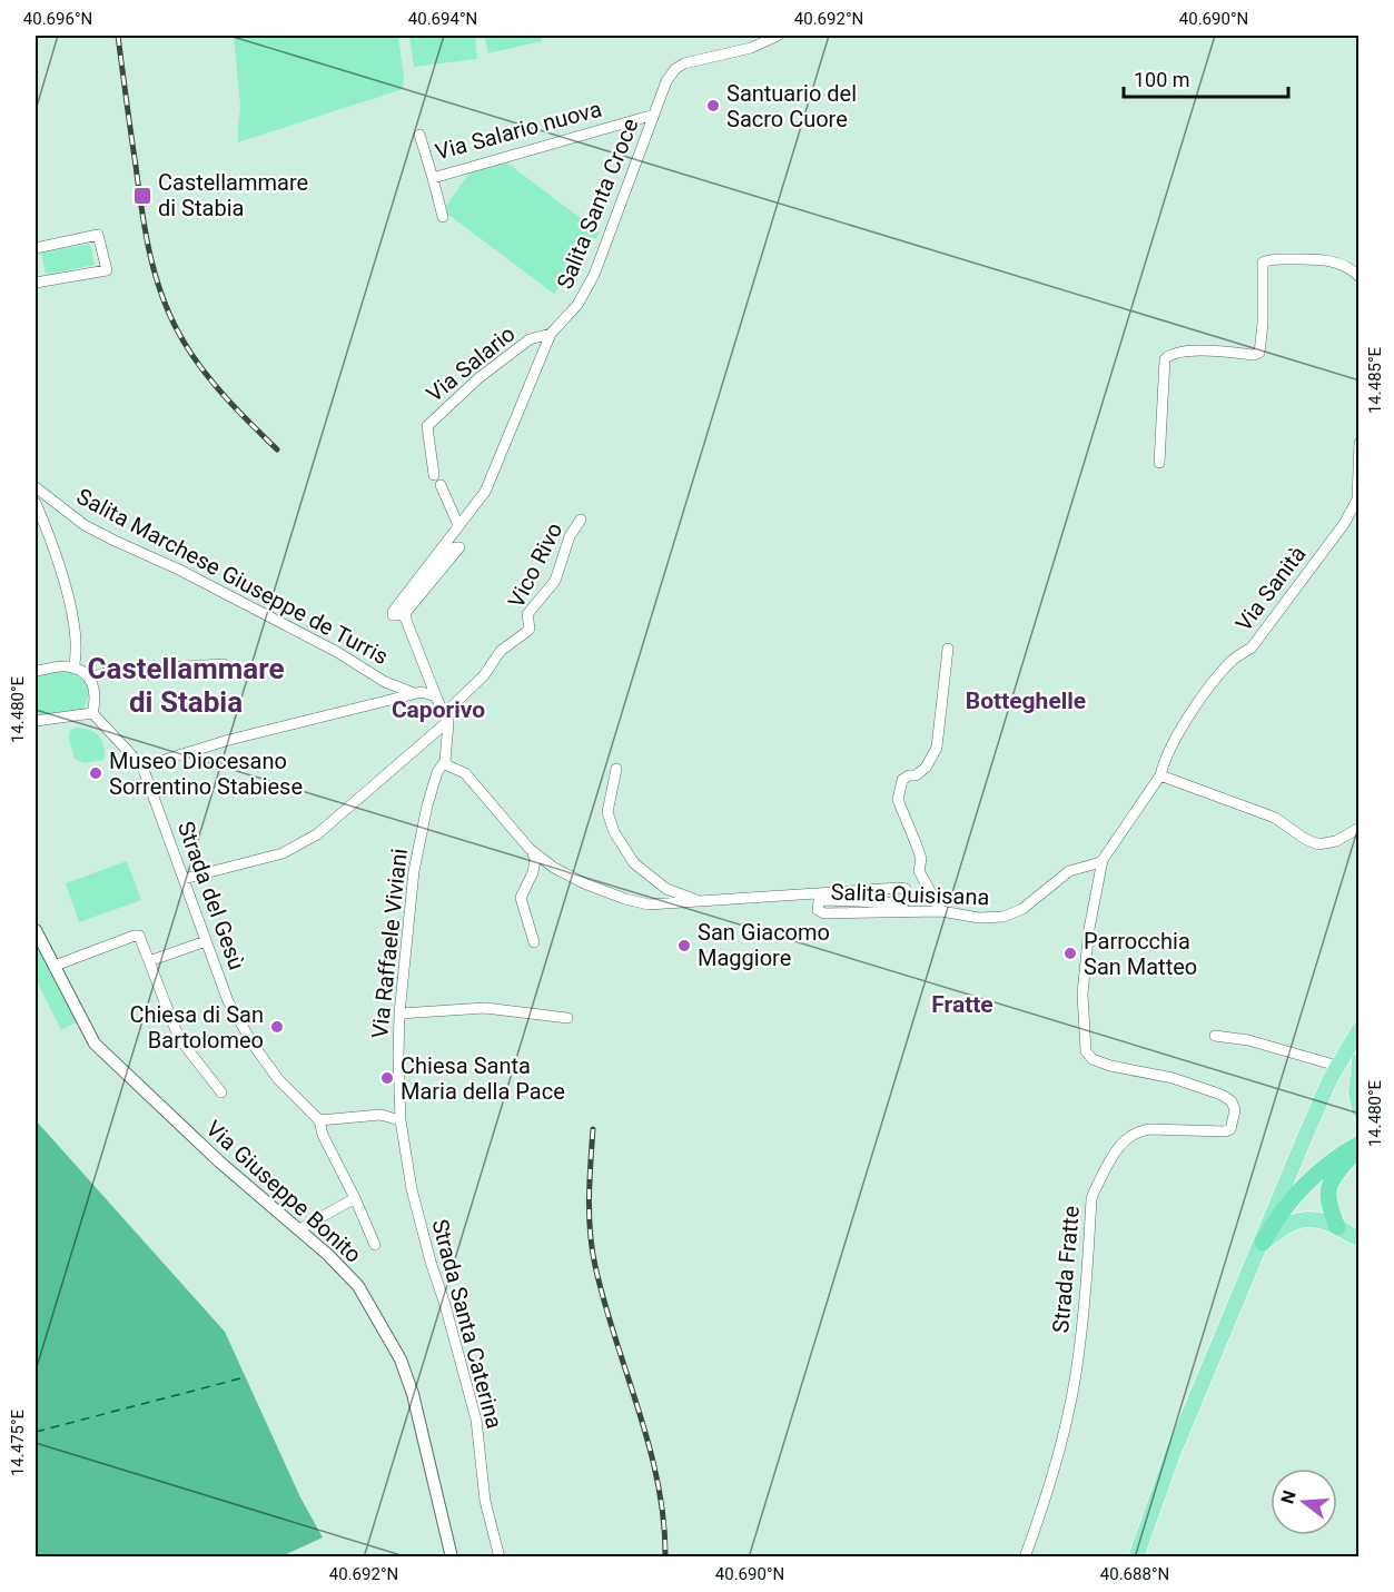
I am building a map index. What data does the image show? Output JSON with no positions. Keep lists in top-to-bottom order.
{
  "streets": {
    "street": [
      "Via Salario nuova",
      "Salita Santa Croce",
      "Via Salario",
      "Vico Rivo",
      "Salita Marchese Giuseppe de Turris",
      "Via Sanità",
      "Salita Quisisana",
      "Strada del Gesù",
      "Via Raffaele Viviani",
      "Via Giuseppe Bonito",
      "Strada Fratte",
      "Strada Santa Caterina"
    ]
  },
  "crossings": [
    ["Via Salario nuova", "Salita Santa Croce"],
    ["Salita Santa Croce", "Via Salario"],
    ["Salita Quisisana", "Via Raffaele Viviani"],
    ["Salita Quisisana", "Strada Fratte"],
    ["Via Raffaele Viviani", "Strada Santa Caterina"]
  ],
  "districts": [
    "Castellammare di Stabia",
    "Botteghelle",
    "Caporivo",
    "Fratte"
  ],
  "places": {
    "other": [
      "Santuario del Sacro Cuore",
      "Museo Diocesano Sorrentino Stabiese",
      "San Giacomo Maggiore",
      "Parrocchia San Matteo",
      "Chiesa di San Bartolomeo",
      "Chiesa Santa Maria della Pace"
    ],
    "transit": ["Castellammare di Stabia"]
  },
  "scale_bar": "100 m",
  "north": "left",
  "coordinates": [
    "40.696°N",
    "40.694°N",
    "40.692°N",
    "40.690°N",
    "14.485°E",
    "14.480°E",
    "14.475°E",
    "40.688°N"
  ]
}
